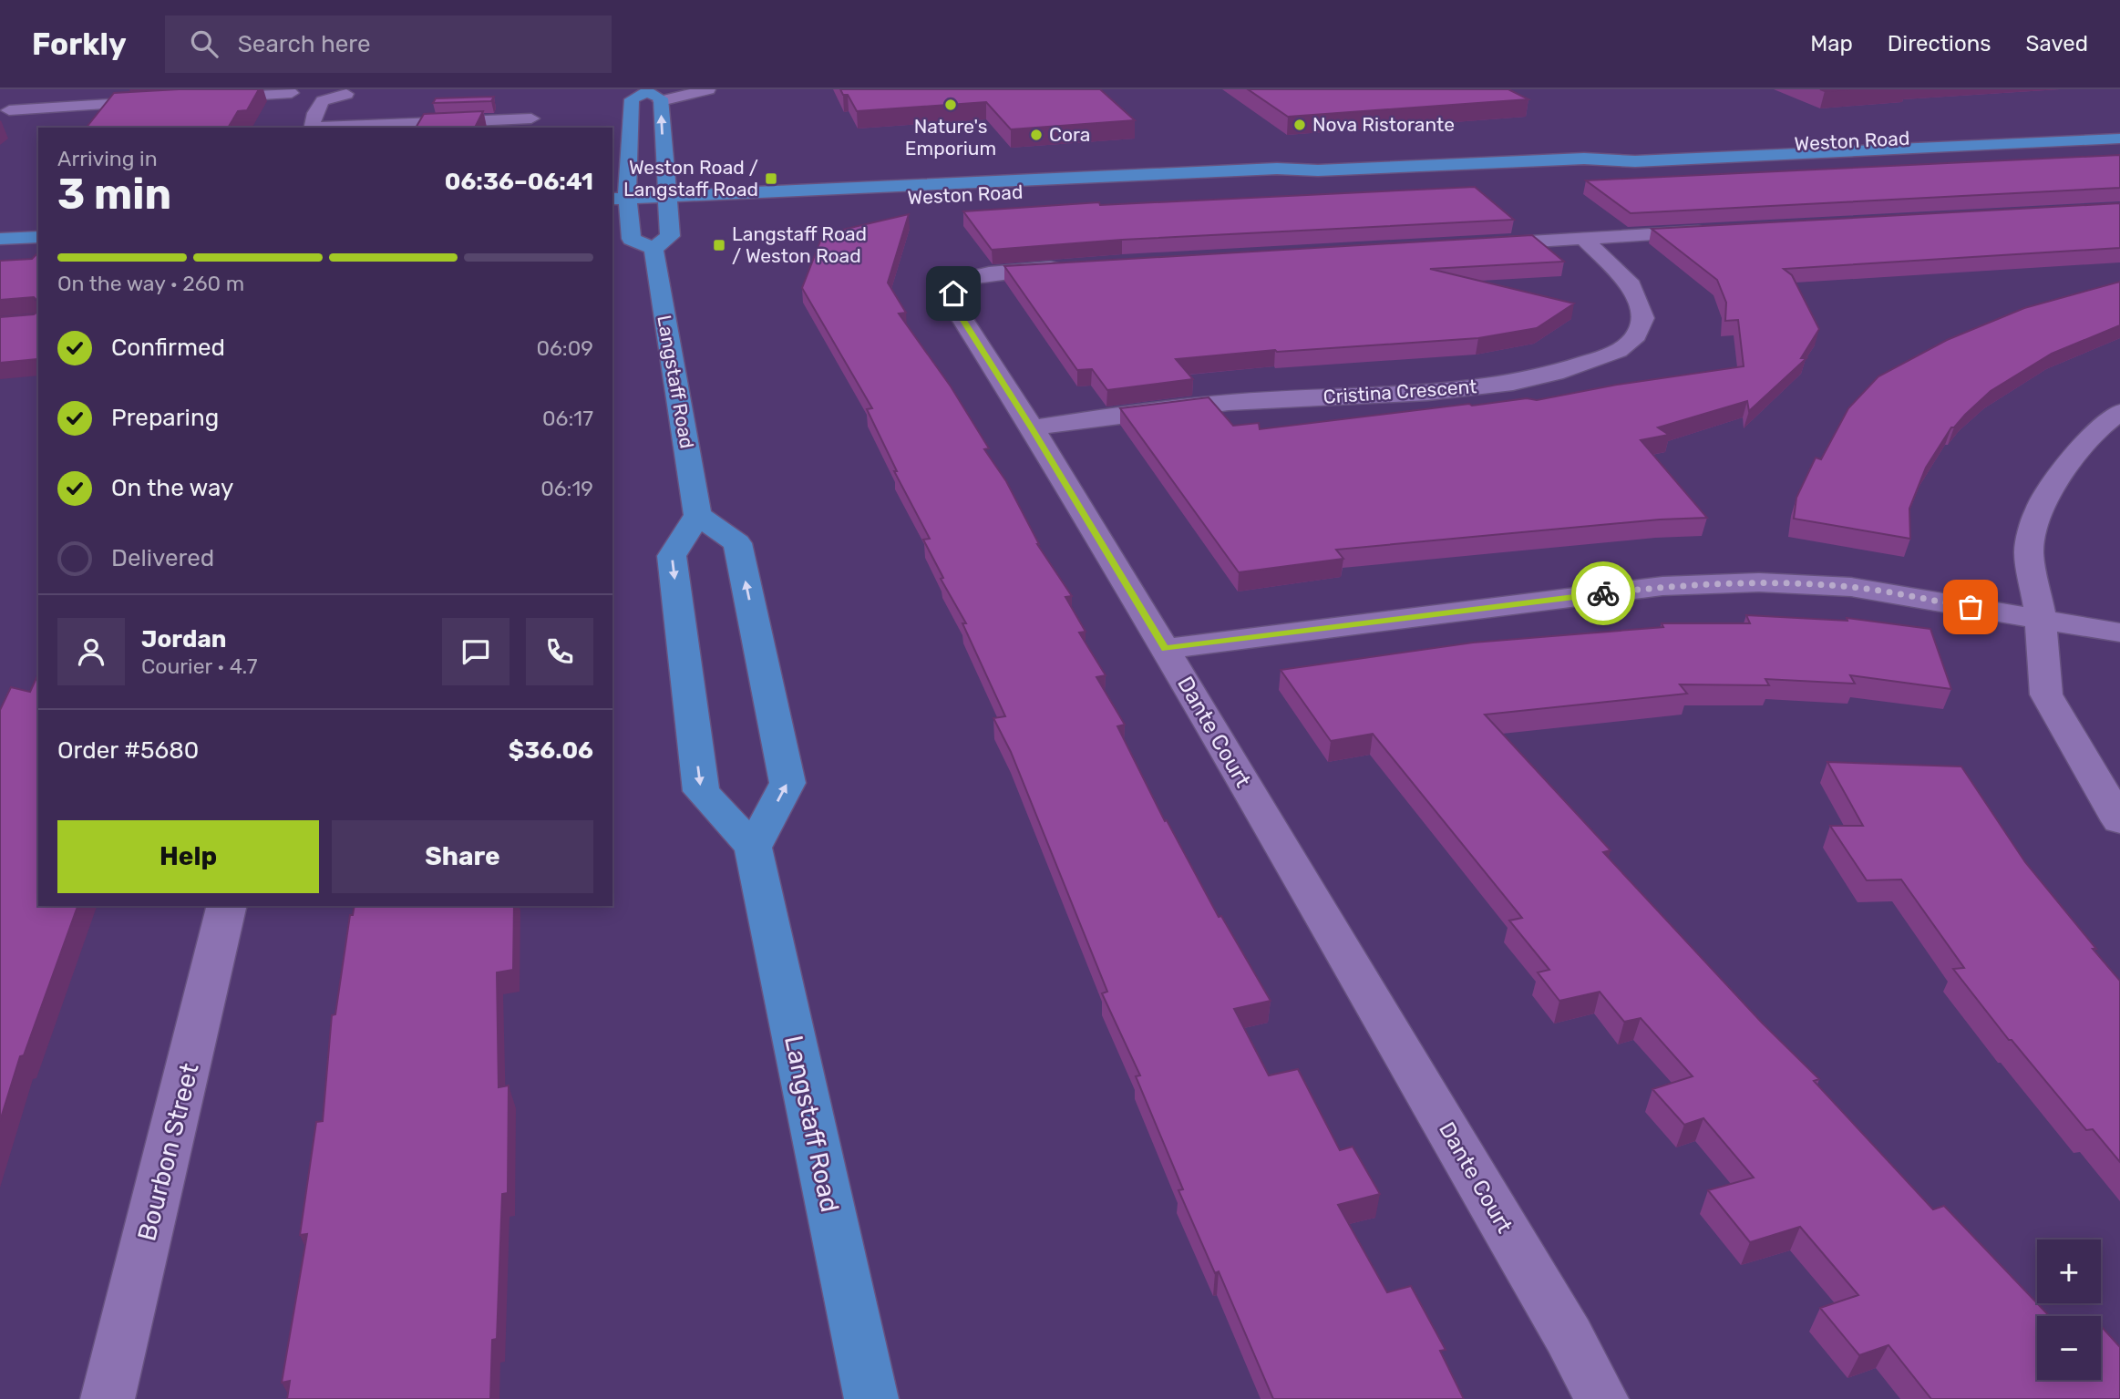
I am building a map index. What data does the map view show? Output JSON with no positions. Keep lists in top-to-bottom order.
{
  "streets": {
    "main road": ["Weston Road", "Langstaff Road"],
    "street": ["Cristina Crescent", "Dante Court", "Bourbon Street"]
  },
  "crossings": [
    ["Cristina Crescent", "Dante Court"]
  ],
  "places": {
    "other": ["Nature's Emporium", "Nova Ristorante", "Cora"],
    "transit": ["Weston Road / Langstaff Road", "Langstaff Road / Weston Road"]
  },
  "page": {
    "header": "Forkly",
    "search": "Search here",
    "nav": ["Map", "Directions", "Saved"],
    "heading": ["3 min", "Arriving in", "06:36–06:41"],
    "panel": [
      "Jordan",
      "Courier · 4.7",
      "Order #5680",
      "$36.06"
    ],
    "bar": "On the way · 260 m",
    "list": [
      ["Confirmed", "06:09"],
      ["Preparing", "06:17"],
      ["On the way", "06:19"],
      "Delivered"
    ],
    "buttons": ["Help", "Share"],
    "map_buttons": ["+", "−"]
  }
}
